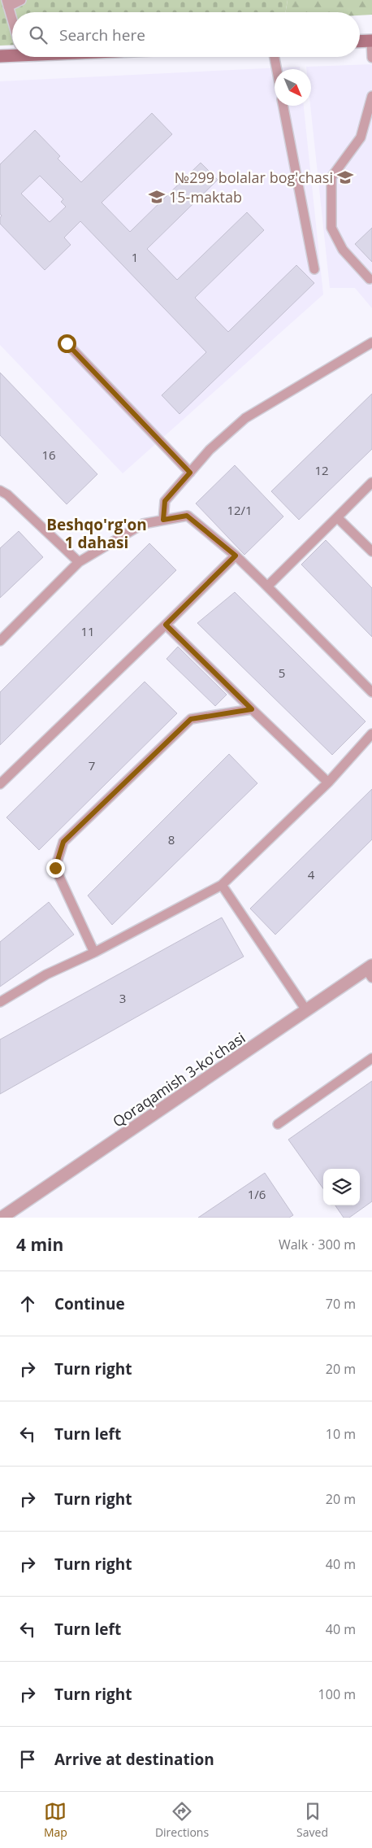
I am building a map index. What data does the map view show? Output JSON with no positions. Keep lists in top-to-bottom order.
{
  "streets": {
    "street": ["Qoraqamish 3-ko'chasi"]
  },
  "districts": ["Beshqo'rg'on 1 dahasi"],
  "places": {
    "school or university": ["№299 bolalar bog'chasi", "15-maktab"]
  },
  "house_numbers": [
    "1",
    "16",
    "12",
    "12/1",
    "11",
    "5",
    "7",
    "8",
    "4",
    "3",
    "1/6"
  ],
  "north": "bottom right",
  "page": {
    "search": "Search here",
    "heading": ["4 min", "Walk · 300 m"],
    "list": [
      ["Continue", "70 m"],
      ["Turn right", "20 m"],
      ["Turn left", "10 m"],
      ["Turn right", "20 m"],
      ["Turn right", "40 m"],
      ["Turn left", "40 m"],
      ["Turn right", "100 m"],
      "Arrive at destination"
    ],
    "nav": ["Map", "Directions", "Saved"]
  }
}
